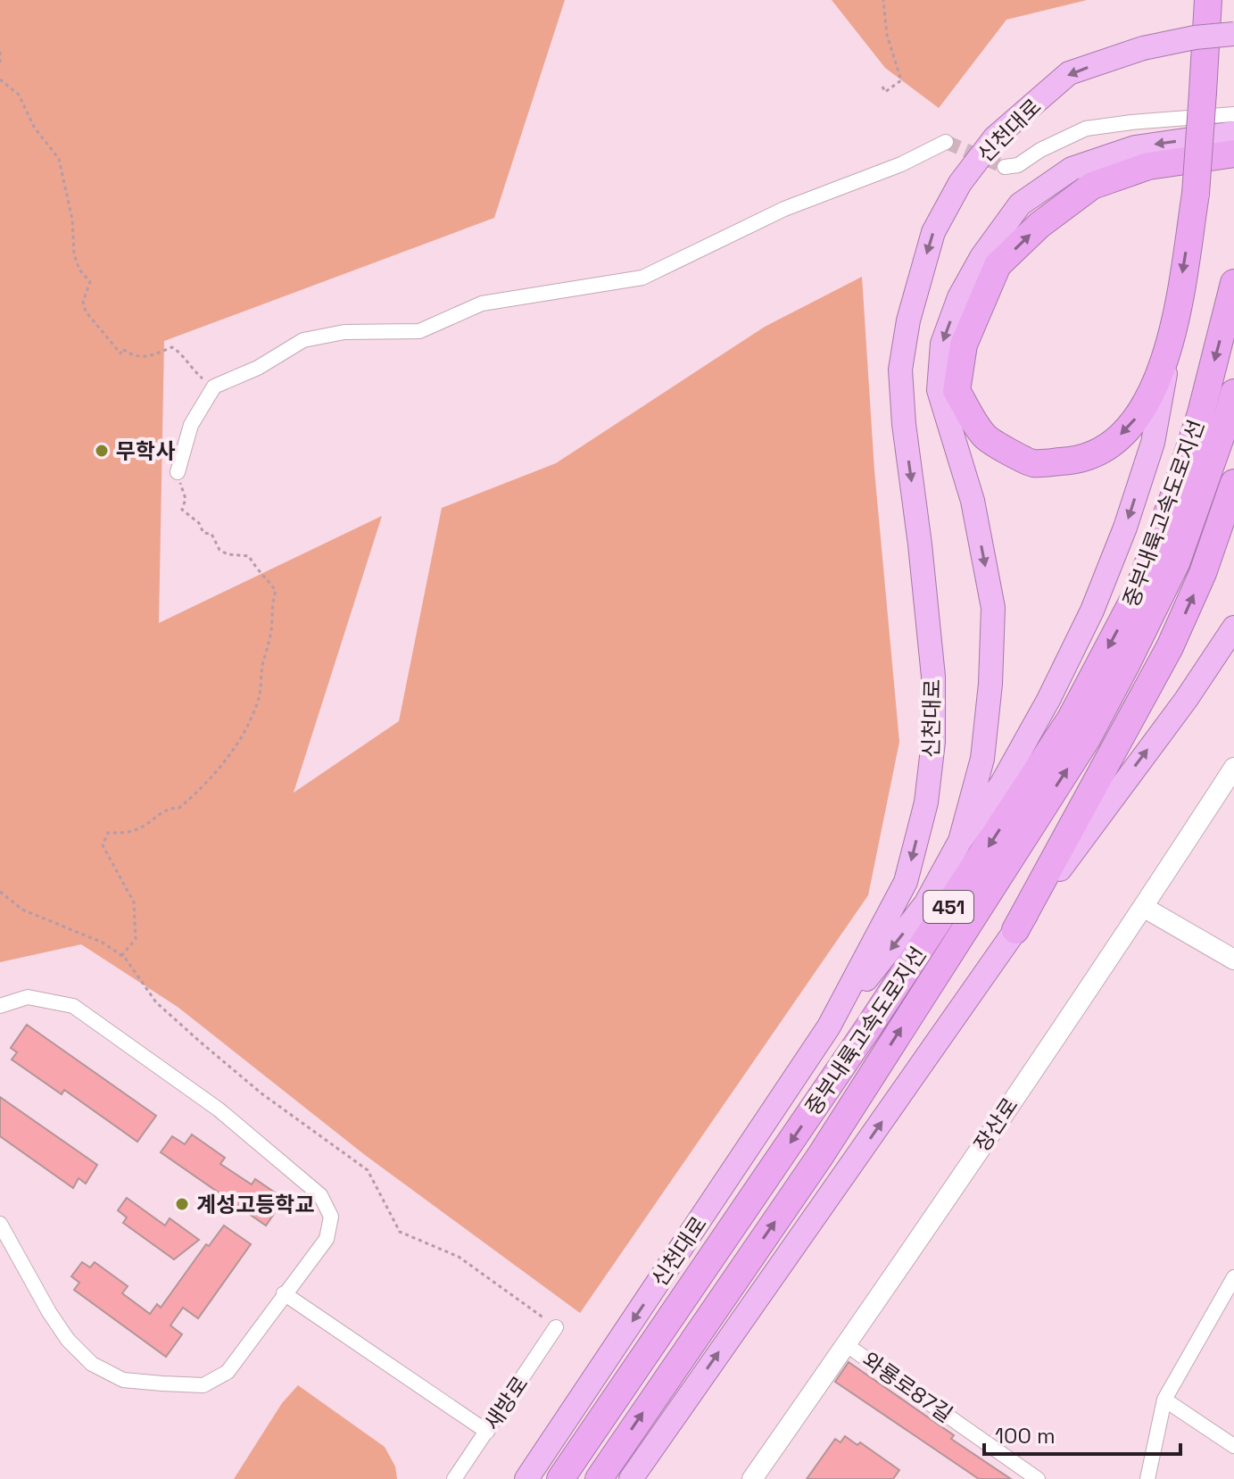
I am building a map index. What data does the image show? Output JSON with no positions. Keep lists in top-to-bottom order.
{
  "streets": {
    "highway": ["신천대로", "중부내륙고속도로지선", "451"],
    "main road": ["장산로"],
    "street": ["와룡로87길", "새방로"]
  },
  "crossings": [
    ["장산로", "와룡로87길"]
  ],
  "places": ["무학사", "계성고등학교"],
  "scale_bar": "100 m"
}
